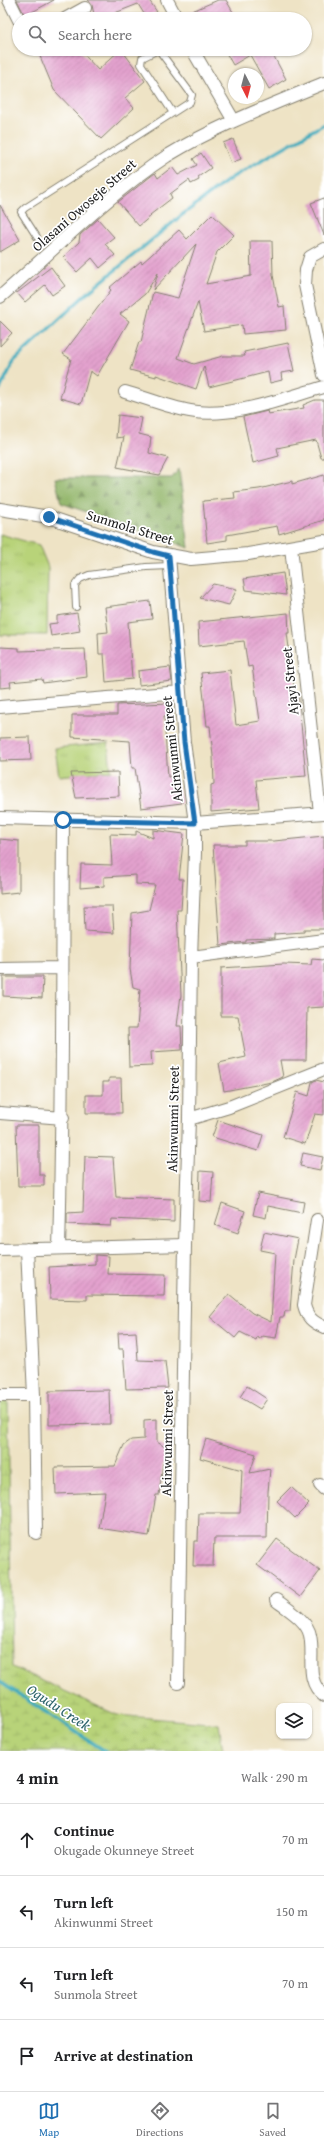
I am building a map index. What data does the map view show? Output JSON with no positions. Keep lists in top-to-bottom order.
{
  "streets": {
    "street": [
      "Olasani Owoseje Street",
      "Sunmola Street",
      "Ajayi Street",
      "Akinwunmi Street"
    ]
  },
  "crossings": [
    ["Sunmola Street", "Ajayi Street"],
    ["Sunmola Street", "Akinwunmi Street"]
  ],
  "water": ["Ogudu Creek"],
  "north": "bottom",
  "page": {
    "search": "Search here",
    "heading": ["4 min", "Walk · 290 m"],
    "list": [
      ["Continue", "Okugade Okunneye Street", "70 m"],
      ["Turn left", "Akinwunmi Street", "150 m"],
      ["Turn left", "Sunmola Street", "70 m"],
      "Arrive at destination"
    ],
    "nav": ["Map", "Directions", "Saved"]
  }
}
